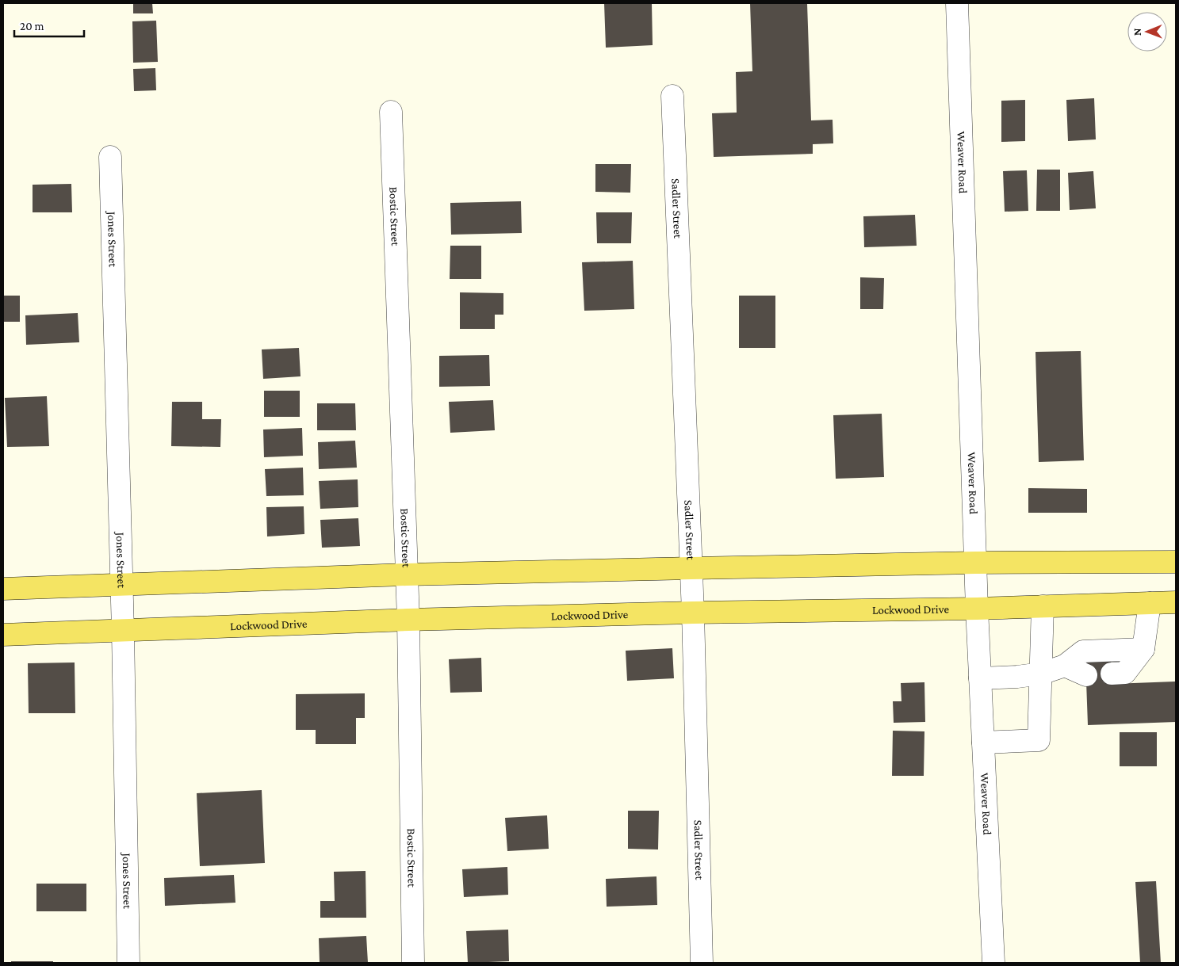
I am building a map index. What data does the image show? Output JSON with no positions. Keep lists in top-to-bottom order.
{
  "streets": {
    "main road": ["Lockwood Drive"],
    "street": [
      "Weaver Road",
      "Sadler Street",
      "Bostic Street",
      "Jones Street"
    ]
  },
  "crossings": [
    ["Weaver Road", "Lockwood Drive"],
    ["Sadler Street", "Lockwood Drive"],
    ["Bostic Street", "Lockwood Drive"],
    ["Jones Street", "Lockwood Drive"]
  ],
  "scale_bar": "20 m",
  "north": "left"
}
